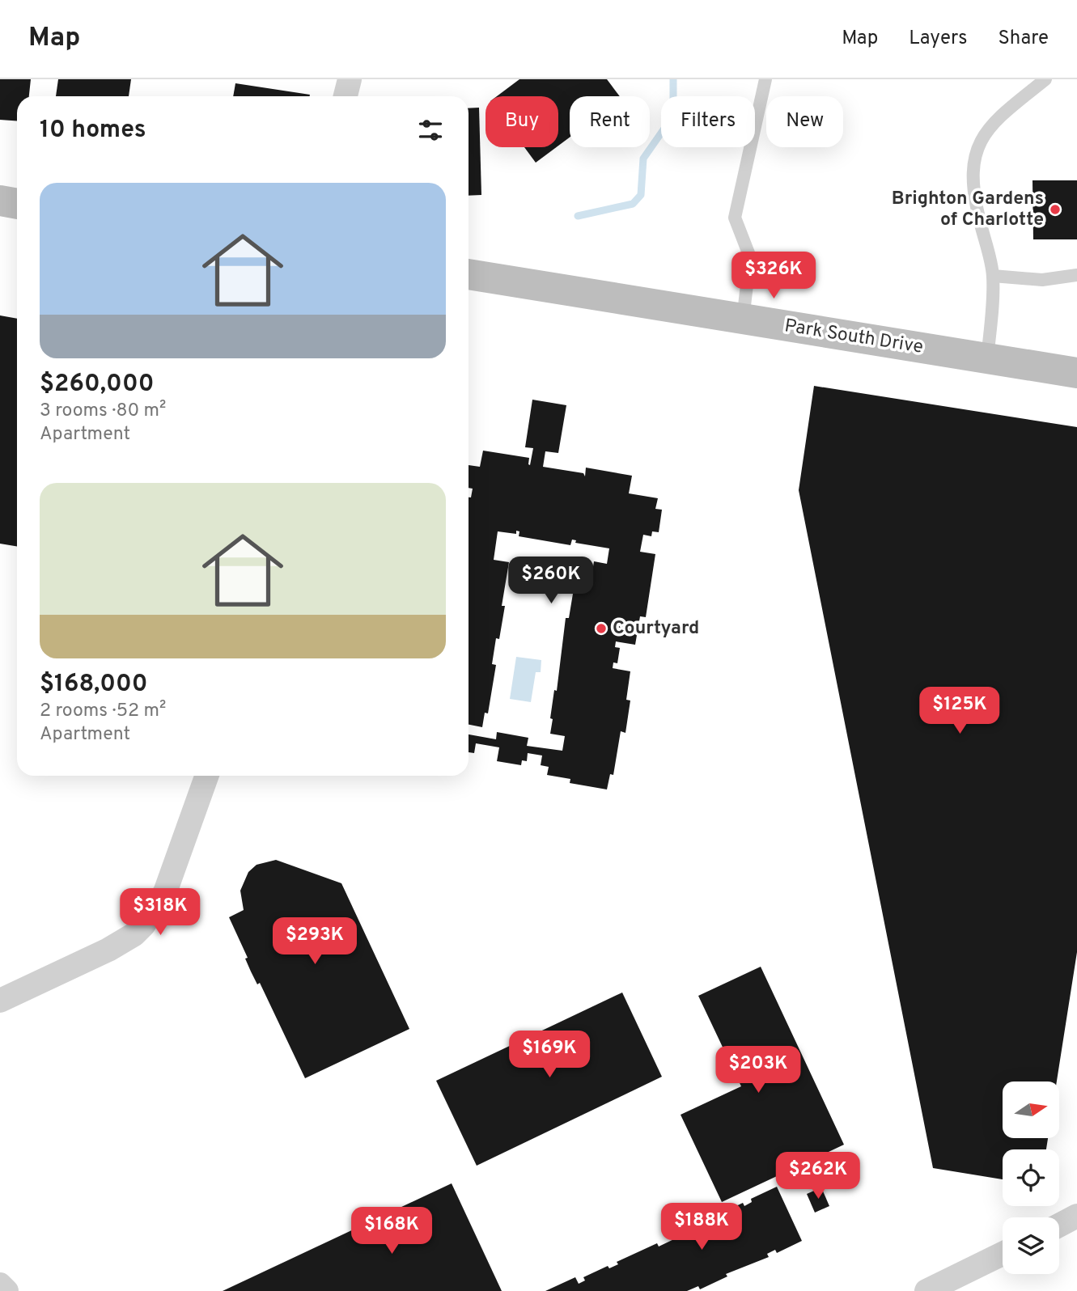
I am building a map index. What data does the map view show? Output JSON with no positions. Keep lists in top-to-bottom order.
{
  "streets": {
    "street": ["Park South Drive"]
  },
  "places": ["Brighton Gardens of Charlotte", "Courtyard"],
  "north": "right",
  "page": {
    "header": "Map",
    "nav": ["Map", "Layers", "Share"],
    "chip": [
      "Buy",
      "Rent",
      "Filters",
      "New"
    ],
    "heading": "10 homes",
    "list": [
      {
        "name": "$260,000",
        "note": "3 rooms · 80 m² · Apartment"
      },
      {
        "name": "$168,000",
        "note": "2 rooms · 52 m² · Apartment"
      }
    ],
    "price": [
      "$326K",
      "$260K",
      "$125K",
      "$318K",
      "$293K",
      "$169K",
      "$203K",
      "$262K",
      "$188K",
      "$168K"
    ]
  }
}
